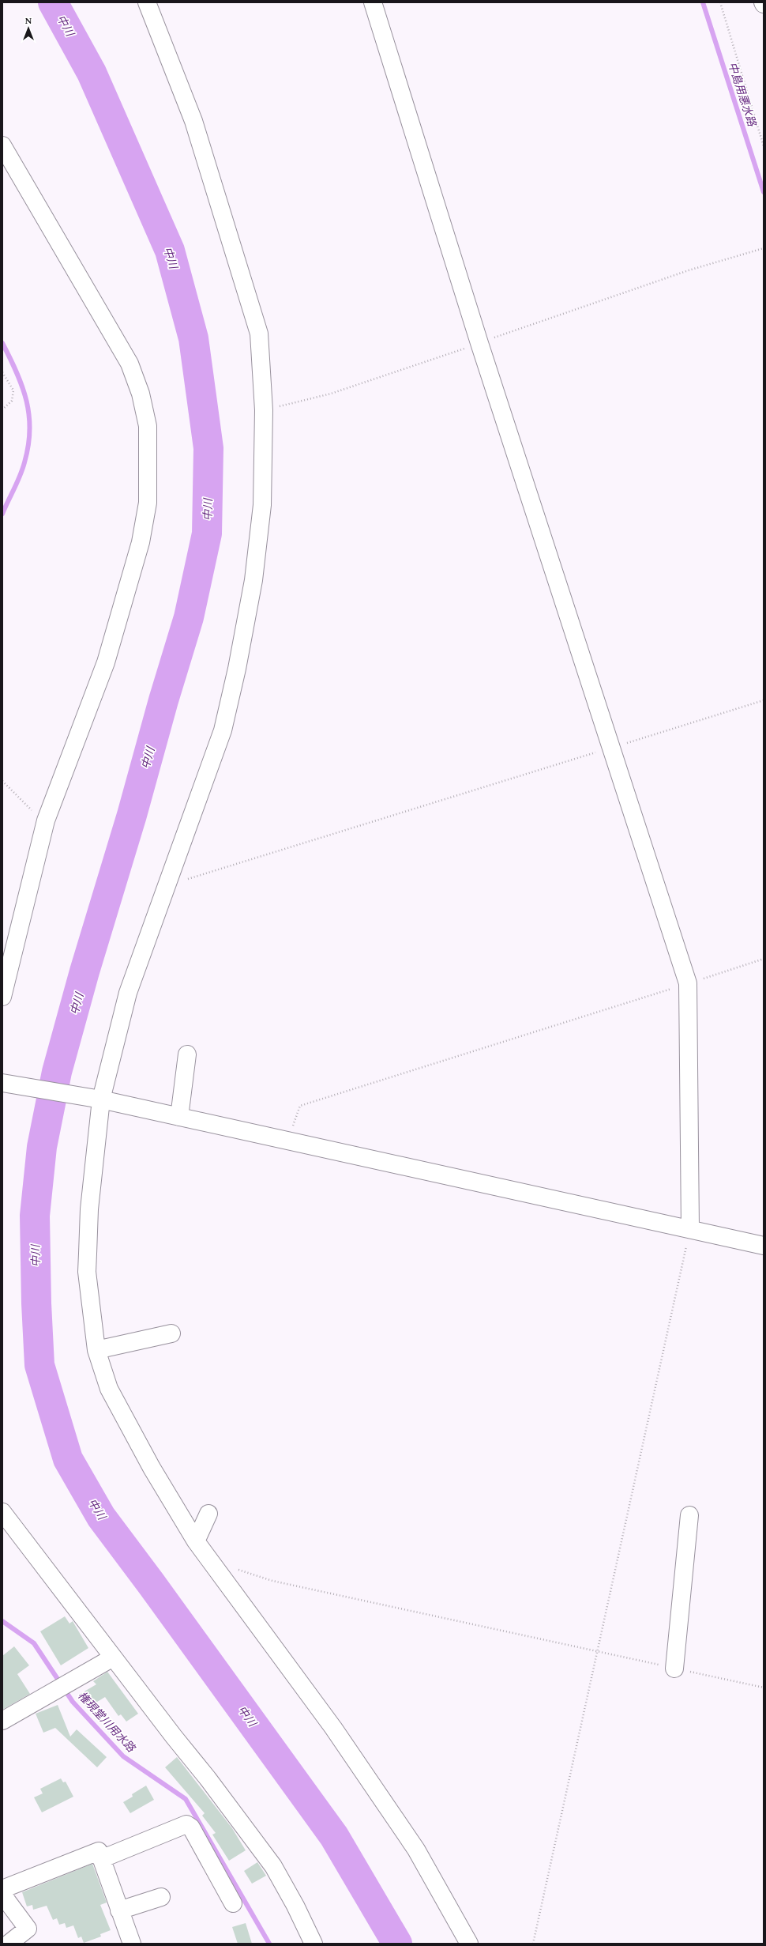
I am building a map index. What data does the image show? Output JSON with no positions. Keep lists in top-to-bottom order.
{
  "water": ["中川", "中島用悪水路", "権現堂川用水路"],
  "north": "top"
}
